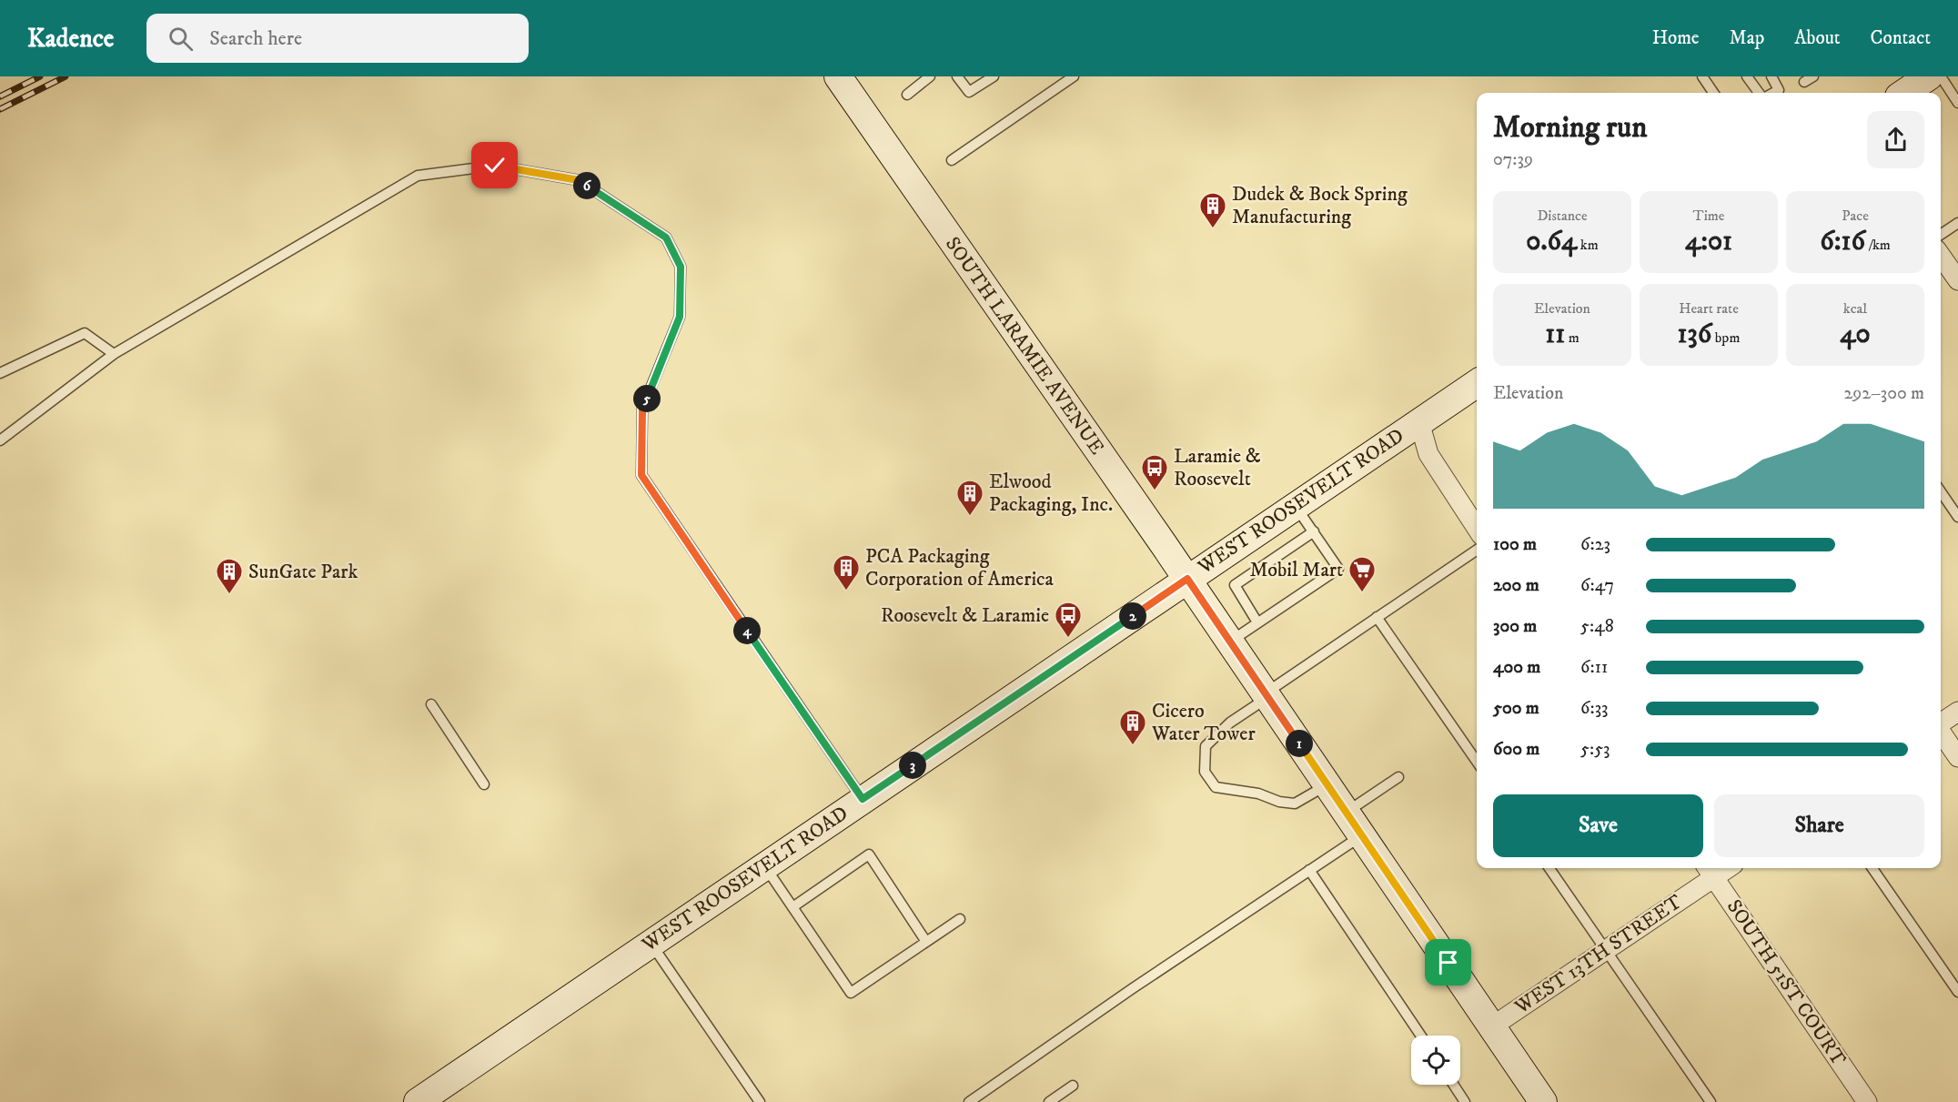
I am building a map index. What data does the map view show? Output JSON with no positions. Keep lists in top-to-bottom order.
{
  "streets": {
    "main road": ["SOUTH LARAMIE AVENUE", "WEST ROOSEVELT ROAD"],
    "street": ["WEST 13TH STREET", "SOUTH 51ST COURT"]
  },
  "crossings": [
    ["SOUTH LARAMIE AVENUE", "WEST ROOSEVELT ROAD"],
    ["SOUTH LARAMIE AVENUE", "WEST 13TH STREET"],
    ["WEST 13TH STREET", "SOUTH 51ST COURT"]
  ],
  "places": {
    "building": [
      "Dudek & Bock Spring Manufacturing",
      "Elwood Packaging, Inc.",
      "PCA Packaging Corporation of America",
      "SunGate Park",
      "Cicero Water Tower"
    ],
    "bus stop": ["Laramie & Roosevelt", "Roosevelt & Laramie"],
    "supermarket": ["Mobil Mart"]
  },
  "page": {
    "header": "Kadence",
    "search": "Search here",
    "nav": [
      "Home",
      "Map",
      "About",
      "Contact"
    ],
    "heading": ["Morning run", "07:39"],
    "pins": [
      "6",
      "5",
      "2",
      "4",
      "1",
      "3"
    ],
    "stats": [
      ["Distance", "0.64 km"],
      ["Time", "4:01"],
      ["Pace", "6:16 /km"],
      ["Elevation", "11 m"],
      ["Heart rate", "136 bpm"],
      ["kcal", "40"]
    ],
    "chart": ["Elevation", "292–300 m"],
    "list": [
      {
        "name": "100 m",
        "note": "6:23"
      },
      {
        "name": "200 m",
        "note": "6:47"
      },
      {
        "name": "300 m",
        "note": "5:48"
      },
      {
        "name": "400 m",
        "note": "6:11"
      },
      {
        "name": "500 m",
        "note": "6:33"
      },
      {
        "name": "600 m",
        "note": "5:53"
      }
    ],
    "buttons": ["Save", "Share"]
  }
}
